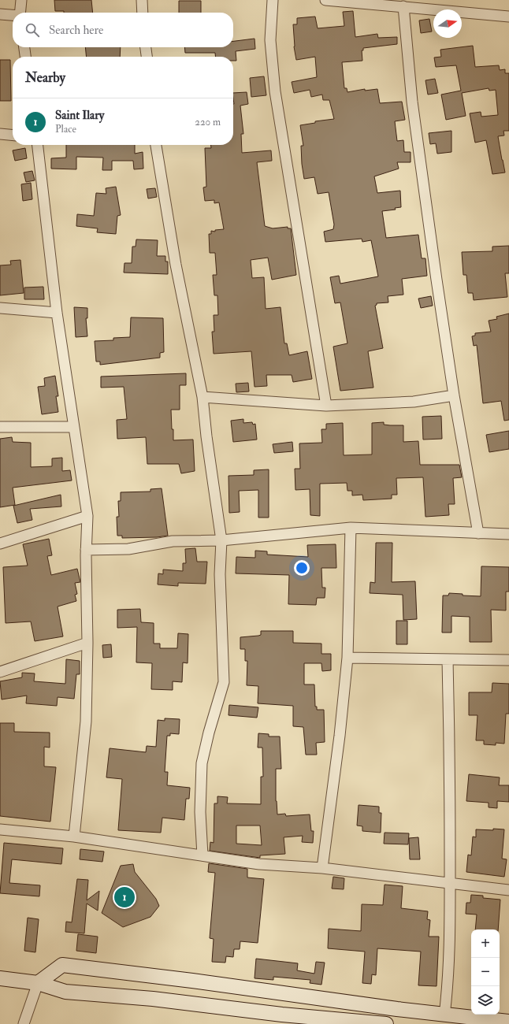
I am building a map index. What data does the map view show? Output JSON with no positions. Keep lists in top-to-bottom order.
{
  "north": "right",
  "page": {
    "search": "Search here",
    "heading": "Nearby",
    "list": [
      {
        "mark": "1",
        "name": "Saint Ilary",
        "note": "Place",
        "value": "220 m"
      }
    ],
    "pins": "1",
    "map_buttons": ["+", "−"]
  }
}
